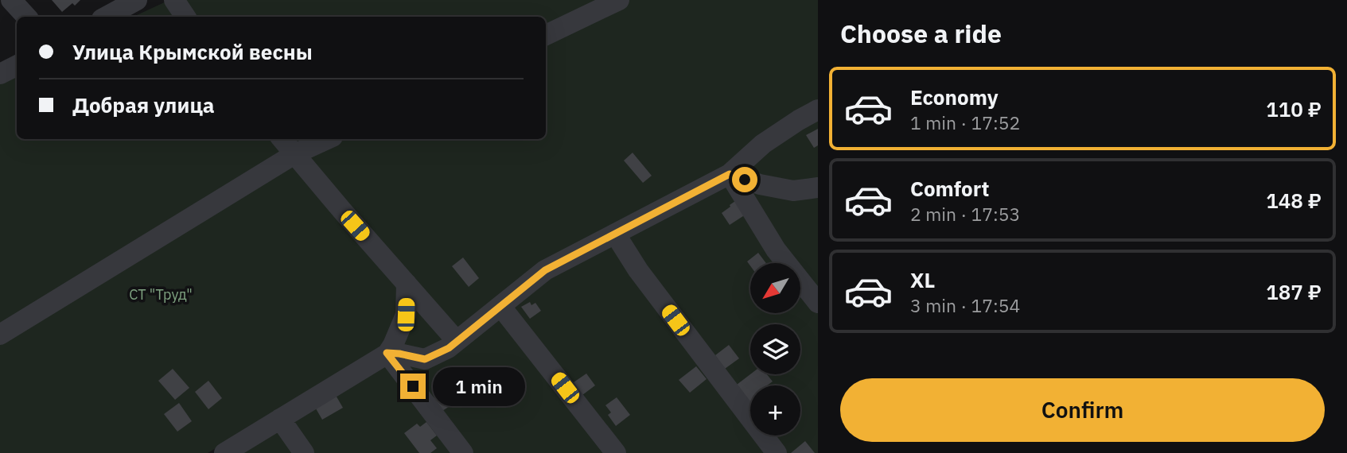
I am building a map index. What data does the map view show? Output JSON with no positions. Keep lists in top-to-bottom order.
{
  "parks": ["СТ \"Труд\""],
  "north": "bottom left",
  "page": {
    "heading": "Choose a ride",
    "banner": ["Улица Крымской весны", "Добрая улица"],
    "list": [
      {
        "name": "Economy",
        "note": "1 min · 17:52",
        "value": "110 ₽"
      },
      {
        "name": "Comfort",
        "note": "2 min · 17:53",
        "value": "148 ₽"
      },
      {
        "name": "XL",
        "note": "3 min · 17:54",
        "value": "187 ₽"
      }
    ],
    "map_buttons": "+",
    "bubble": "1 min",
    "buttons": "Confirm"
  }
}
